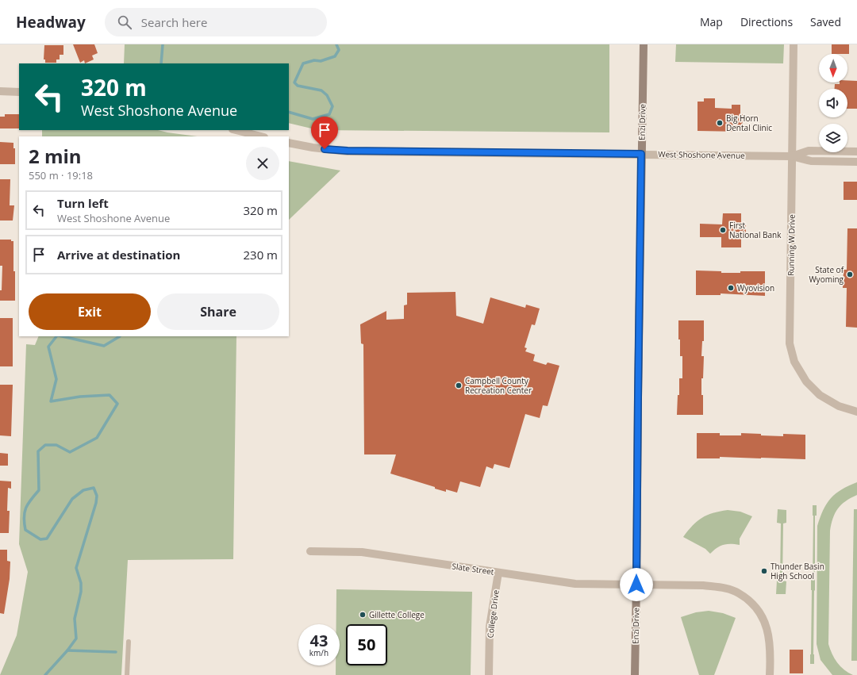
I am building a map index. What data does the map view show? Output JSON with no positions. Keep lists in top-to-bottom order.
{
  "streets": {
    "main road": ["Enzi Drive"],
    "street": [
      "West Shoshone Avenue",
      "Running W Drive",
      "Slate Street",
      "College Drive"
    ]
  },
  "crossings": [
    ["Enzi Drive", "West Shoshone Avenue"],
    ["Enzi Drive", "Slate Street"],
    ["West Shoshone Avenue", "Running W Drive"],
    ["Slate Street", "College Drive"]
  ],
  "places": [
    "Big Horn Dental Clinic",
    "First National Bank",
    "State of Wyoming",
    "Wyovision",
    "Campbell County Recreation Center",
    "Thunder Basin High School",
    "Gillette College"
  ],
  "north": "bottom",
  "page": {
    "header": "Headway",
    "search": "Search here",
    "nav": ["Map", "Directions", "Saved"],
    "turn": ["320 m", "West Shoshone Avenue"],
    "heading": ["2 min", "550 m · 19:18"],
    "list": [
      {
        "name": "Turn left",
        "note": "West Shoshone Avenue",
        "value": "320 m"
      },
      {
        "name": "Arrive at destination",
        "value": "230 m"
      }
    ],
    "buttons": ["Exit", "Share"],
    "speed": "43 km/h",
    "limit": "50"
  }
}
